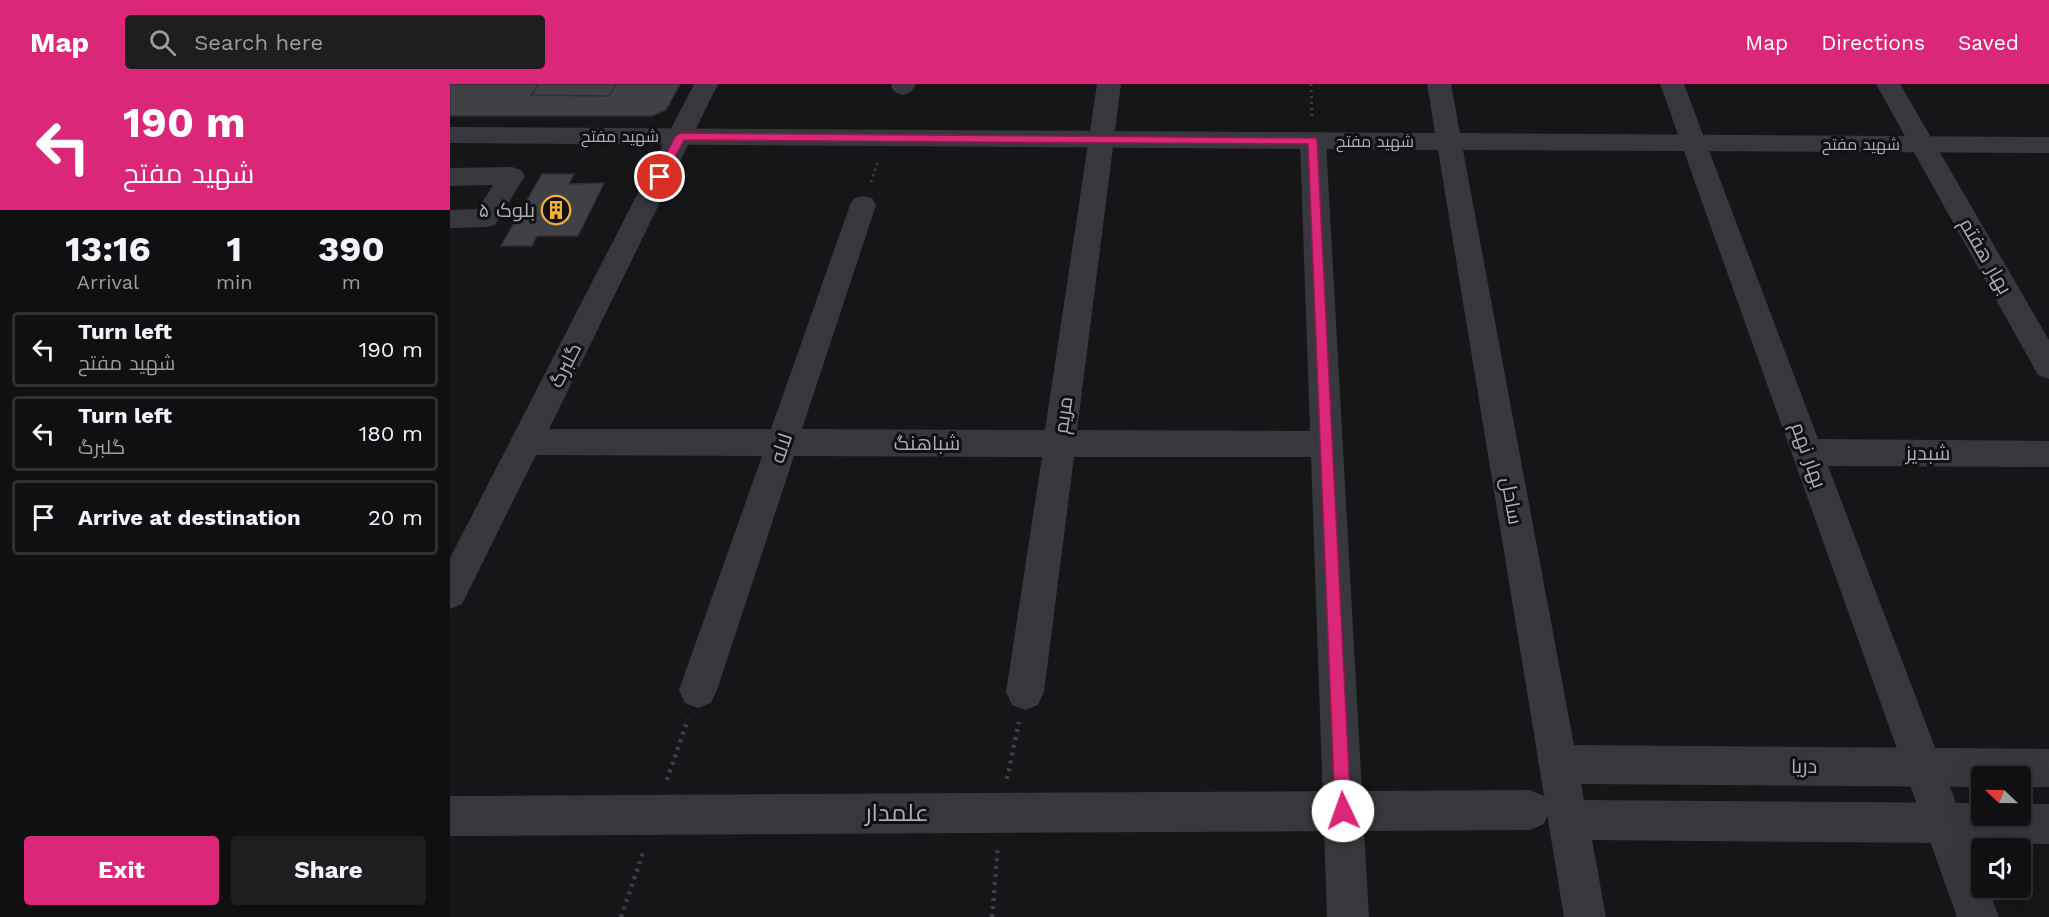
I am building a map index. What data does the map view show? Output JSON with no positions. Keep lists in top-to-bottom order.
{
  "streets": {
    "street": [
      "شهید مفتح",
      "بهار هفتم",
      "گلبرگ",
      "مریم",
      "شباهنگ",
      "لاله",
      "شبدیز",
      "بهار نهم",
      "ساحل",
      "دریا",
      "علمدار"
    ]
  },
  "crossings": [
    ["شهید مفتح", "بهار هفتم"],
    ["شهید مفتح", "گلبرگ"],
    ["شهید مفتح", "مریم"],
    ["شهید مفتح", "بهار نهم"],
    ["شهید مفتح", "ساحل"],
    ["گلبرگ", "شباهنگ"],
    ["مریم", "شباهنگ"],
    ["شباهنگ", "لاله"],
    ["شبدیز", "بهار نهم"],
    ["بهار نهم", "دریا"],
    ["ساحل", "دریا"]
  ],
  "places": {
    "building": ["بلوک ۵"]
  },
  "north": "left",
  "page": {
    "header": "Map",
    "search": "Search here",
    "nav": ["Map", "Directions", "Saved"],
    "turn": ["190 m", "شهید مفتح"],
    "eta": [
      "13:16",
      "Arrival",
      "1",
      "min",
      "390",
      "m"
    ],
    "list": [
      {
        "name": "Turn left",
        "note": "شهید مفتح",
        "value": "190 m"
      },
      {
        "name": "Turn left",
        "note": "گلبرگ",
        "value": "180 m"
      },
      {
        "name": "Arrive at destination",
        "value": "20 m"
      }
    ],
    "buttons": ["Exit", "Share"]
  }
}
